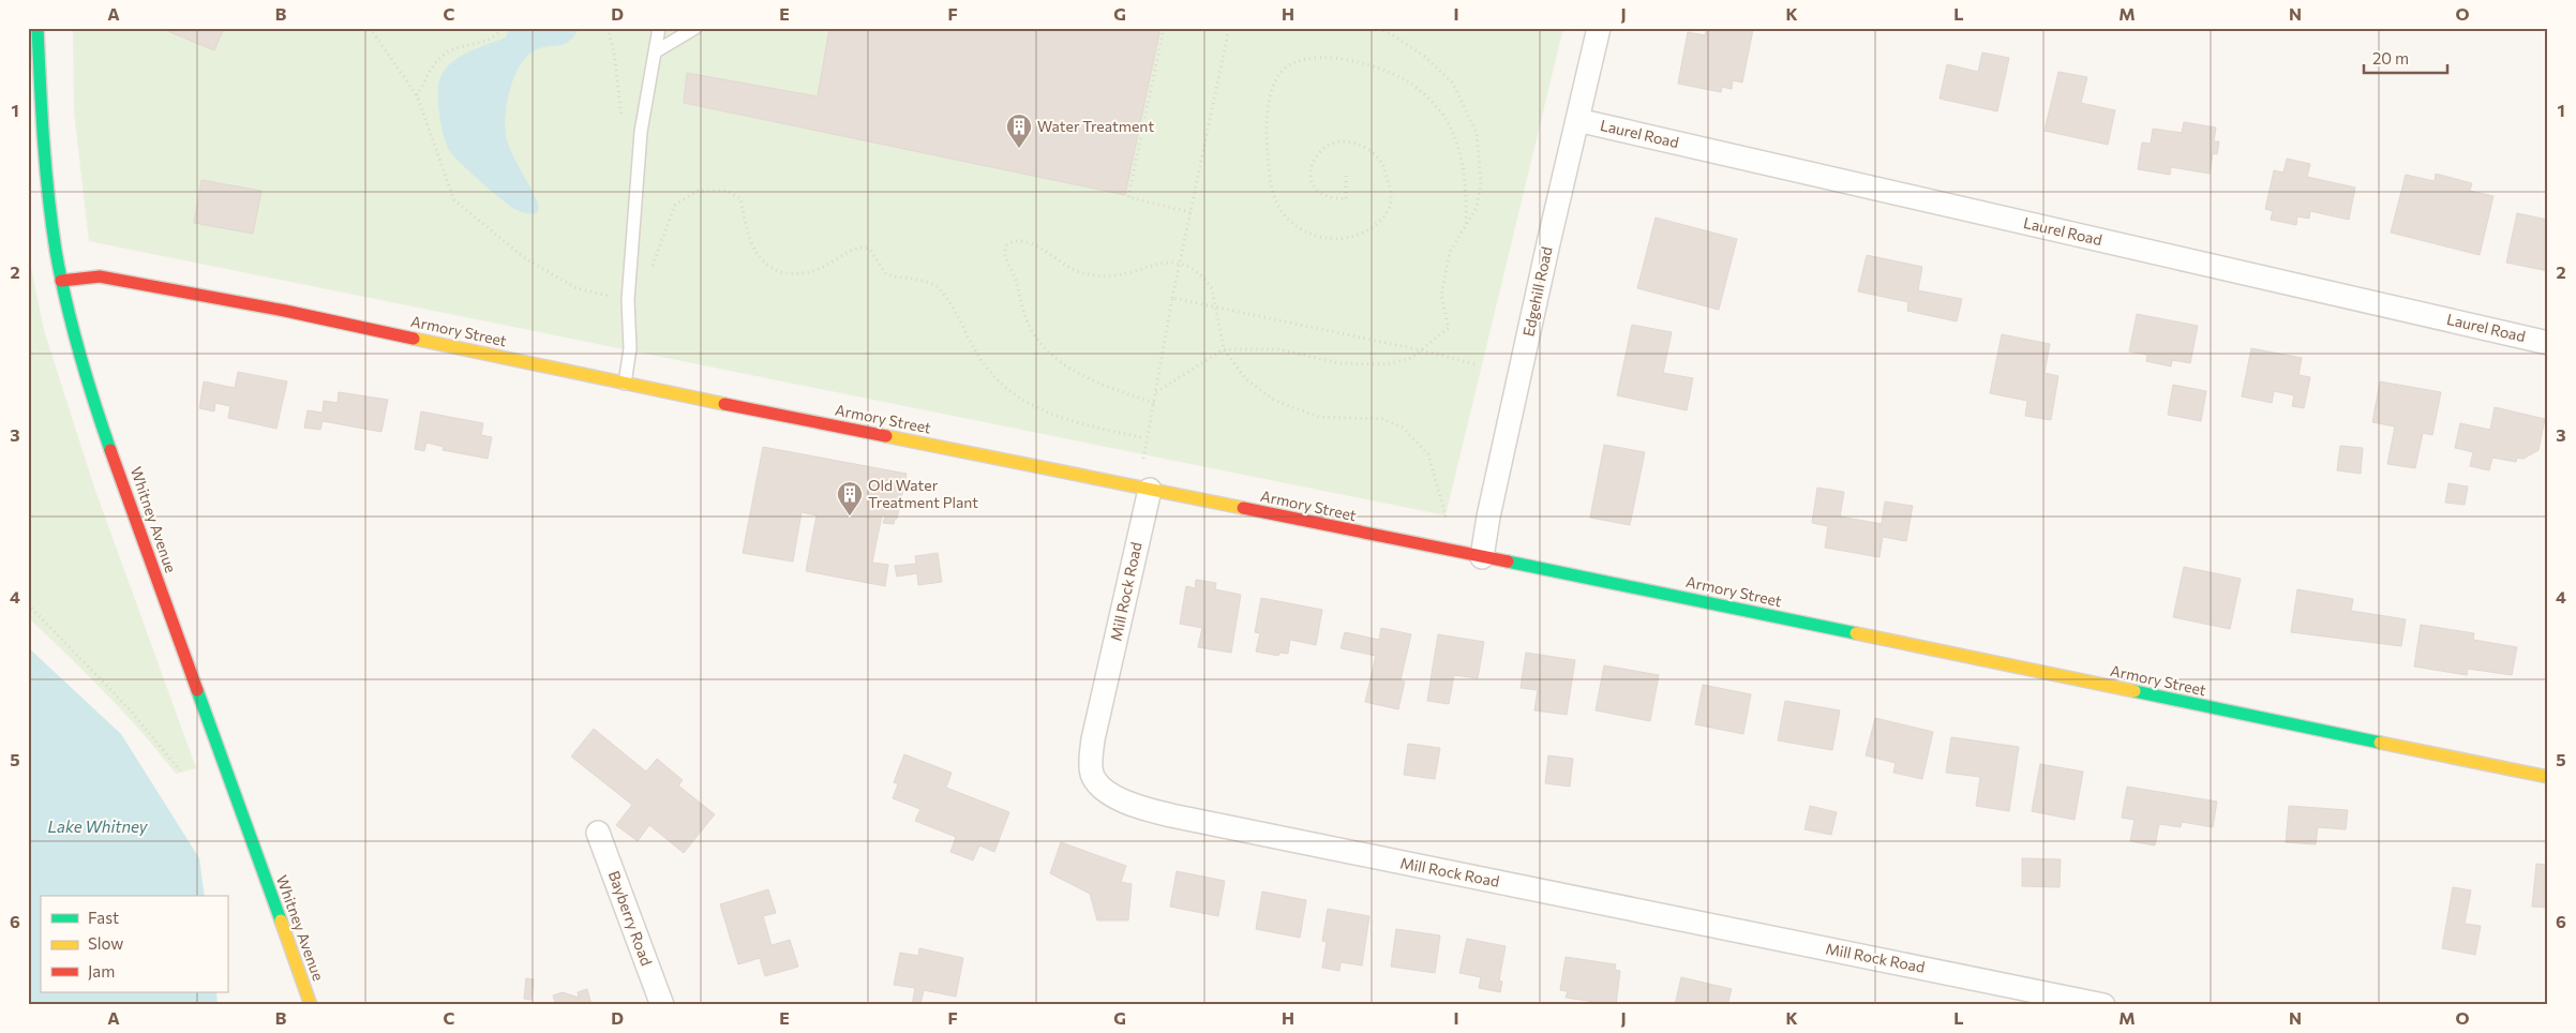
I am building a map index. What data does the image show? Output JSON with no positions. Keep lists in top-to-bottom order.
{
  "streets": {
    "main road": ["Armory Street", "Whitney Avenue"],
    "street": [
      "Laurel Road",
      "Edgehill Road",
      "Mill Rock Road",
      "Bayberry Road"
    ]
  },
  "crossings": [
    ["Laurel Road", "Edgehill Road"],
    ["Edgehill Road", "Armory Street"],
    ["Armory Street", "Whitney Avenue"],
    ["Armory Street", "Mill Rock Road"]
  ],
  "water": ["Lake Whitney"],
  "places": {
    "building": ["Water Treatment", "Old Water Treatment Plant"]
  },
  "legend": ["Fast", "Slow", "Jam"],
  "scale_bar": "20 m",
  "grid": {
    "columns": [
      "A",
      "B",
      "C",
      "D",
      "E",
      "F",
      "G",
      "H",
      "I",
      "J",
      "K",
      "L",
      "M",
      "N",
      "O"
    ],
    "rows": [
      "1",
      "2",
      "3",
      "4",
      "5",
      "6"
    ]
  }
}
